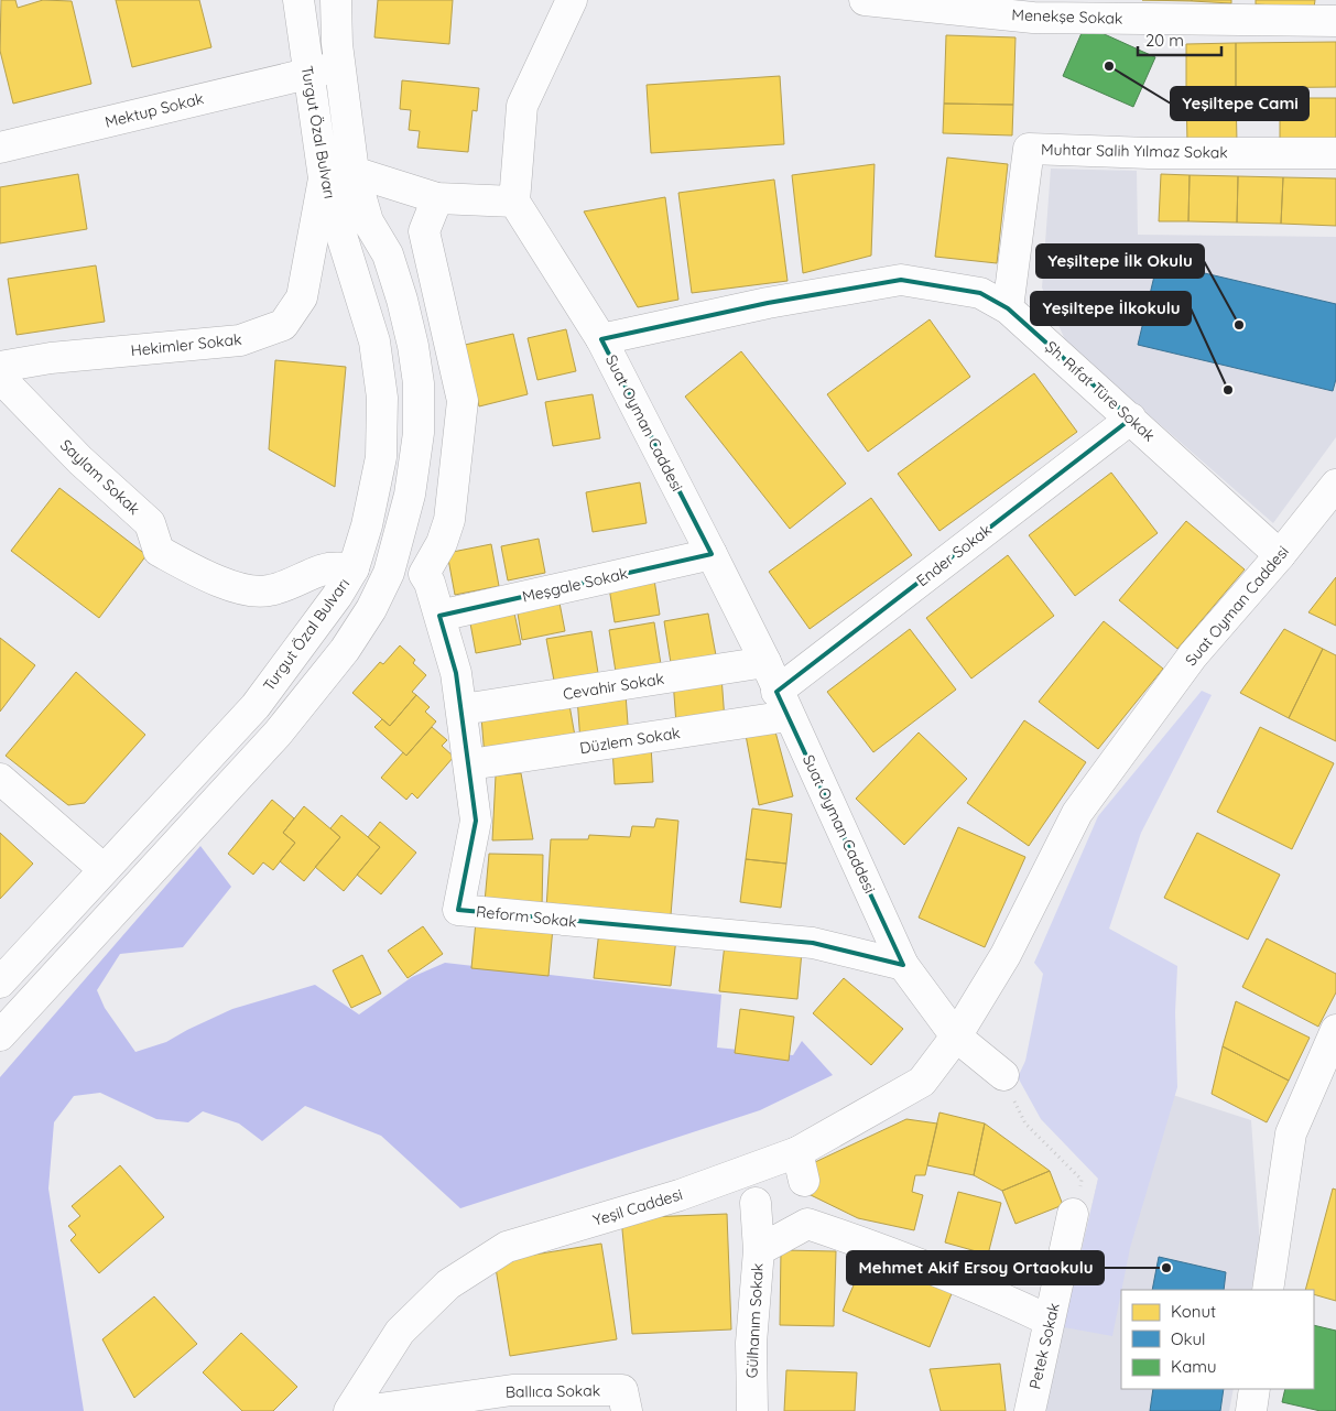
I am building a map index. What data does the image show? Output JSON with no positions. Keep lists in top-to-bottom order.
{
  "streets": {
    "street": [
      "Menekşe Sokak",
      "Mektup Sokak",
      "Turgut Özal Bulvarı",
      "Muhtar Salih Yılmaz Sokak",
      "Hekimler Sokak",
      "Şh. Rıfat Türe Sokak",
      "Suat Oyman Caddesi",
      "Saylam Sokak",
      "Ender Sokak",
      "Meşgale Sokak",
      "Cevahir Sokak",
      "Düzlem Sokak",
      "Reform Sokak",
      "Yeşil Caddesi",
      "Gülhanım Sokak",
      "Petek Sokak",
      "Ballıca Sokak"
    ]
  },
  "crossings": [
    ["Mektup Sokak", "Turgut Özal Bulvarı"],
    ["Turgut Özal Bulvarı", "Hekimler Sokak"],
    ["Turgut Özal Bulvarı", "Suat Oyman Caddesi"],
    ["Turgut Özal Bulvarı", "Saylam Sokak"],
    ["Muhtar Salih Yılmaz Sokak", "Şh. Rıfat Türe Sokak"],
    ["Şh. Rıfat Türe Sokak", "Suat Oyman Caddesi"],
    ["Şh. Rıfat Türe Sokak", "Ender Sokak"],
    ["Suat Oyman Caddesi", "Ender Sokak"],
    ["Suat Oyman Caddesi", "Meşgale Sokak"],
    ["Suat Oyman Caddesi", "Cevahir Sokak"],
    ["Suat Oyman Caddesi", "Düzlem Sokak"],
    ["Suat Oyman Caddesi", "Reform Sokak"],
    ["Suat Oyman Caddesi", "Yeşil Caddesi"],
    ["Ender Sokak", "Düzlem Sokak"],
    ["Meşgale Sokak", "Reform Sokak"],
    ["Cevahir Sokak", "Reform Sokak"],
    ["Düzlem Sokak", "Reform Sokak"],
    ["Gülhanım Sokak", "Petek Sokak"]
  ],
  "places": [
    "Yeşiltepe Cami",
    "Yeşiltepe İlk Okulu",
    "Yeşiltepe İlkokulu",
    "Mehmet Akif Ersoy Ortaokulu"
  ],
  "legend": ["Konut", "Okul", "Kamu"],
  "scale_bar": "20 m"
}
